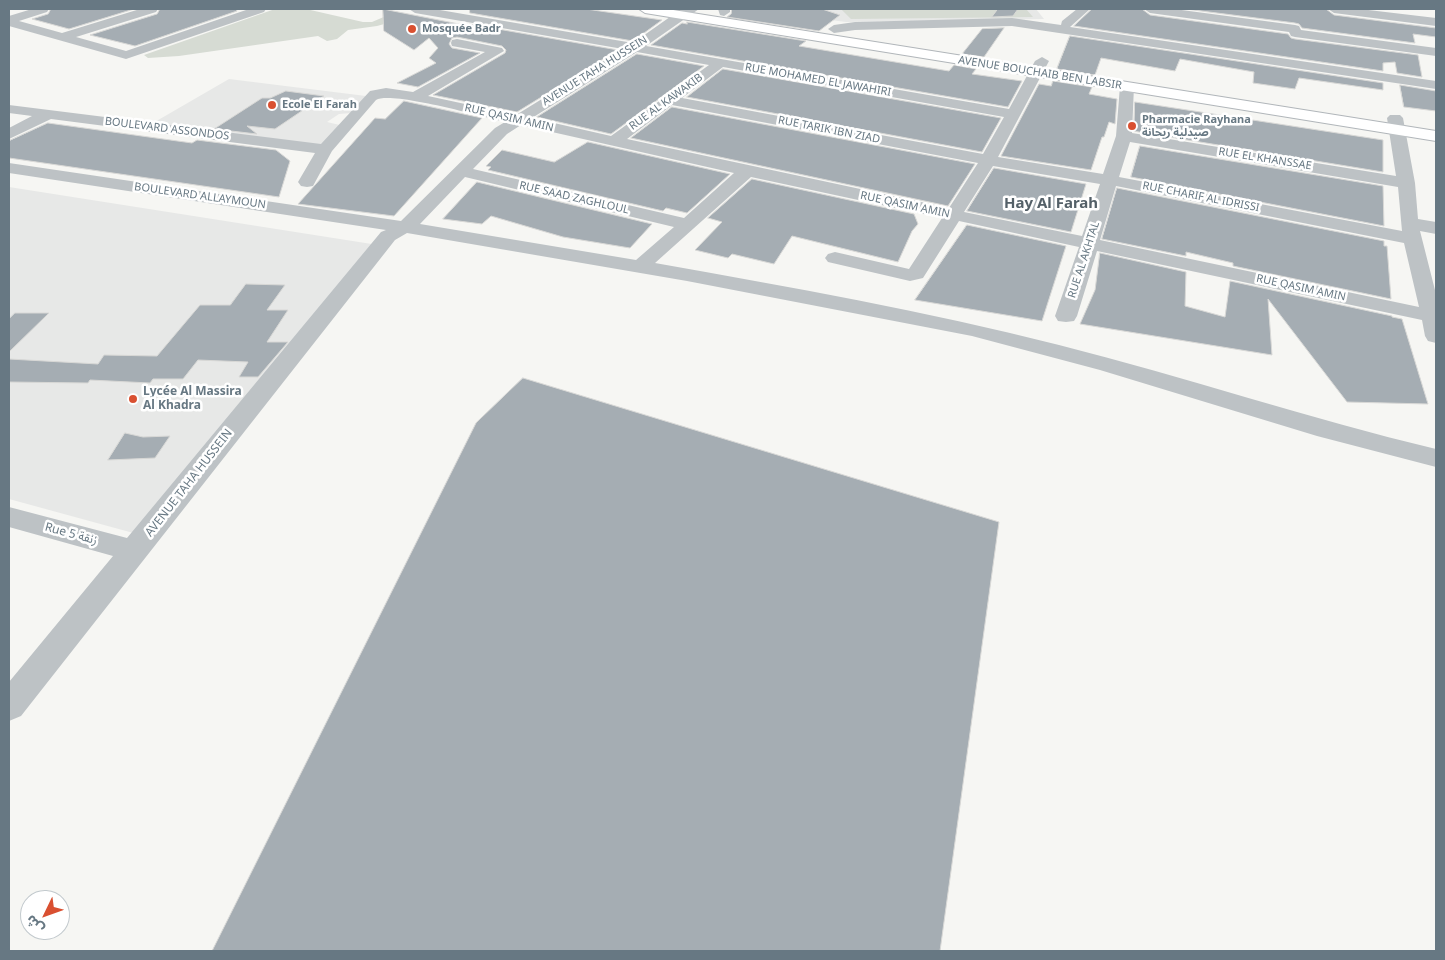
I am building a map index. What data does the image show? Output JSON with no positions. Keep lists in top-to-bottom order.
{
  "streets": {
    "main road": ["AVENUE BOUCHAIB BEN LABSIR"],
    "street": [
      "AVENUE TAHA HUSSEIN",
      "RUE MOHAMED EL JAWAHIRI",
      "RUE AL KAWAKIB",
      "RUE QASIM AMIN",
      "BOULEVARD ASSONDOS",
      "RUE TARIK IBN ZIAD",
      "RUE EL KHANSSAE",
      "BOULEVARD ALLAYMOUN",
      "RUE CHARIF AL IDRISSI",
      "RUE SAAD ZAGHLOUL",
      "RUE AL AKHTAL",
      "Rue 5 زنقة"
    ]
  },
  "crossings": [
    ["AVENUE TAHA HUSSEIN", "AVENUE BOUCHAIB BEN LABSIR"],
    ["AVENUE TAHA HUSSEIN", "RUE MOHAMED EL JAWAHIRI"],
    ["AVENUE TAHA HUSSEIN", "RUE QASIM AMIN"],
    ["AVENUE TAHA HUSSEIN", "BOULEVARD ALLAYMOUN"],
    ["AVENUE TAHA HUSSEIN", "RUE SAAD ZAGHLOUL"],
    ["AVENUE TAHA HUSSEIN", "Rue 5 زنقة"],
    ["AVENUE BOUCHAIB BEN LABSIR", "RUE AL AKHTAL"],
    ["RUE MOHAMED EL JAWAHIRI", "RUE AL KAWAKIB"],
    ["RUE AL KAWAKIB", "RUE QASIM AMIN"],
    ["RUE AL KAWAKIB", "RUE TARIK IBN ZIAD"],
    ["RUE QASIM AMIN", "BOULEVARD ASSONDOS"],
    ["RUE QASIM AMIN", "RUE AL AKHTAL"],
    ["RUE TARIK IBN ZIAD", "RUE CHARIF AL IDRISSI"],
    ["RUE EL KHANSSAE", "RUE AL AKHTAL"],
    ["RUE CHARIF AL IDRISSI", "RUE AL AKHTAL"]
  ],
  "districts": ["Hay Al Farah"],
  "places": [
    "Mosquée Badr",
    "Ecole El Farah",
    "Pharmacie Rayhana صيدلية ريحانة",
    "Lycée Al Massira Al Khadra"
  ],
  "north": "bottom left"
}
